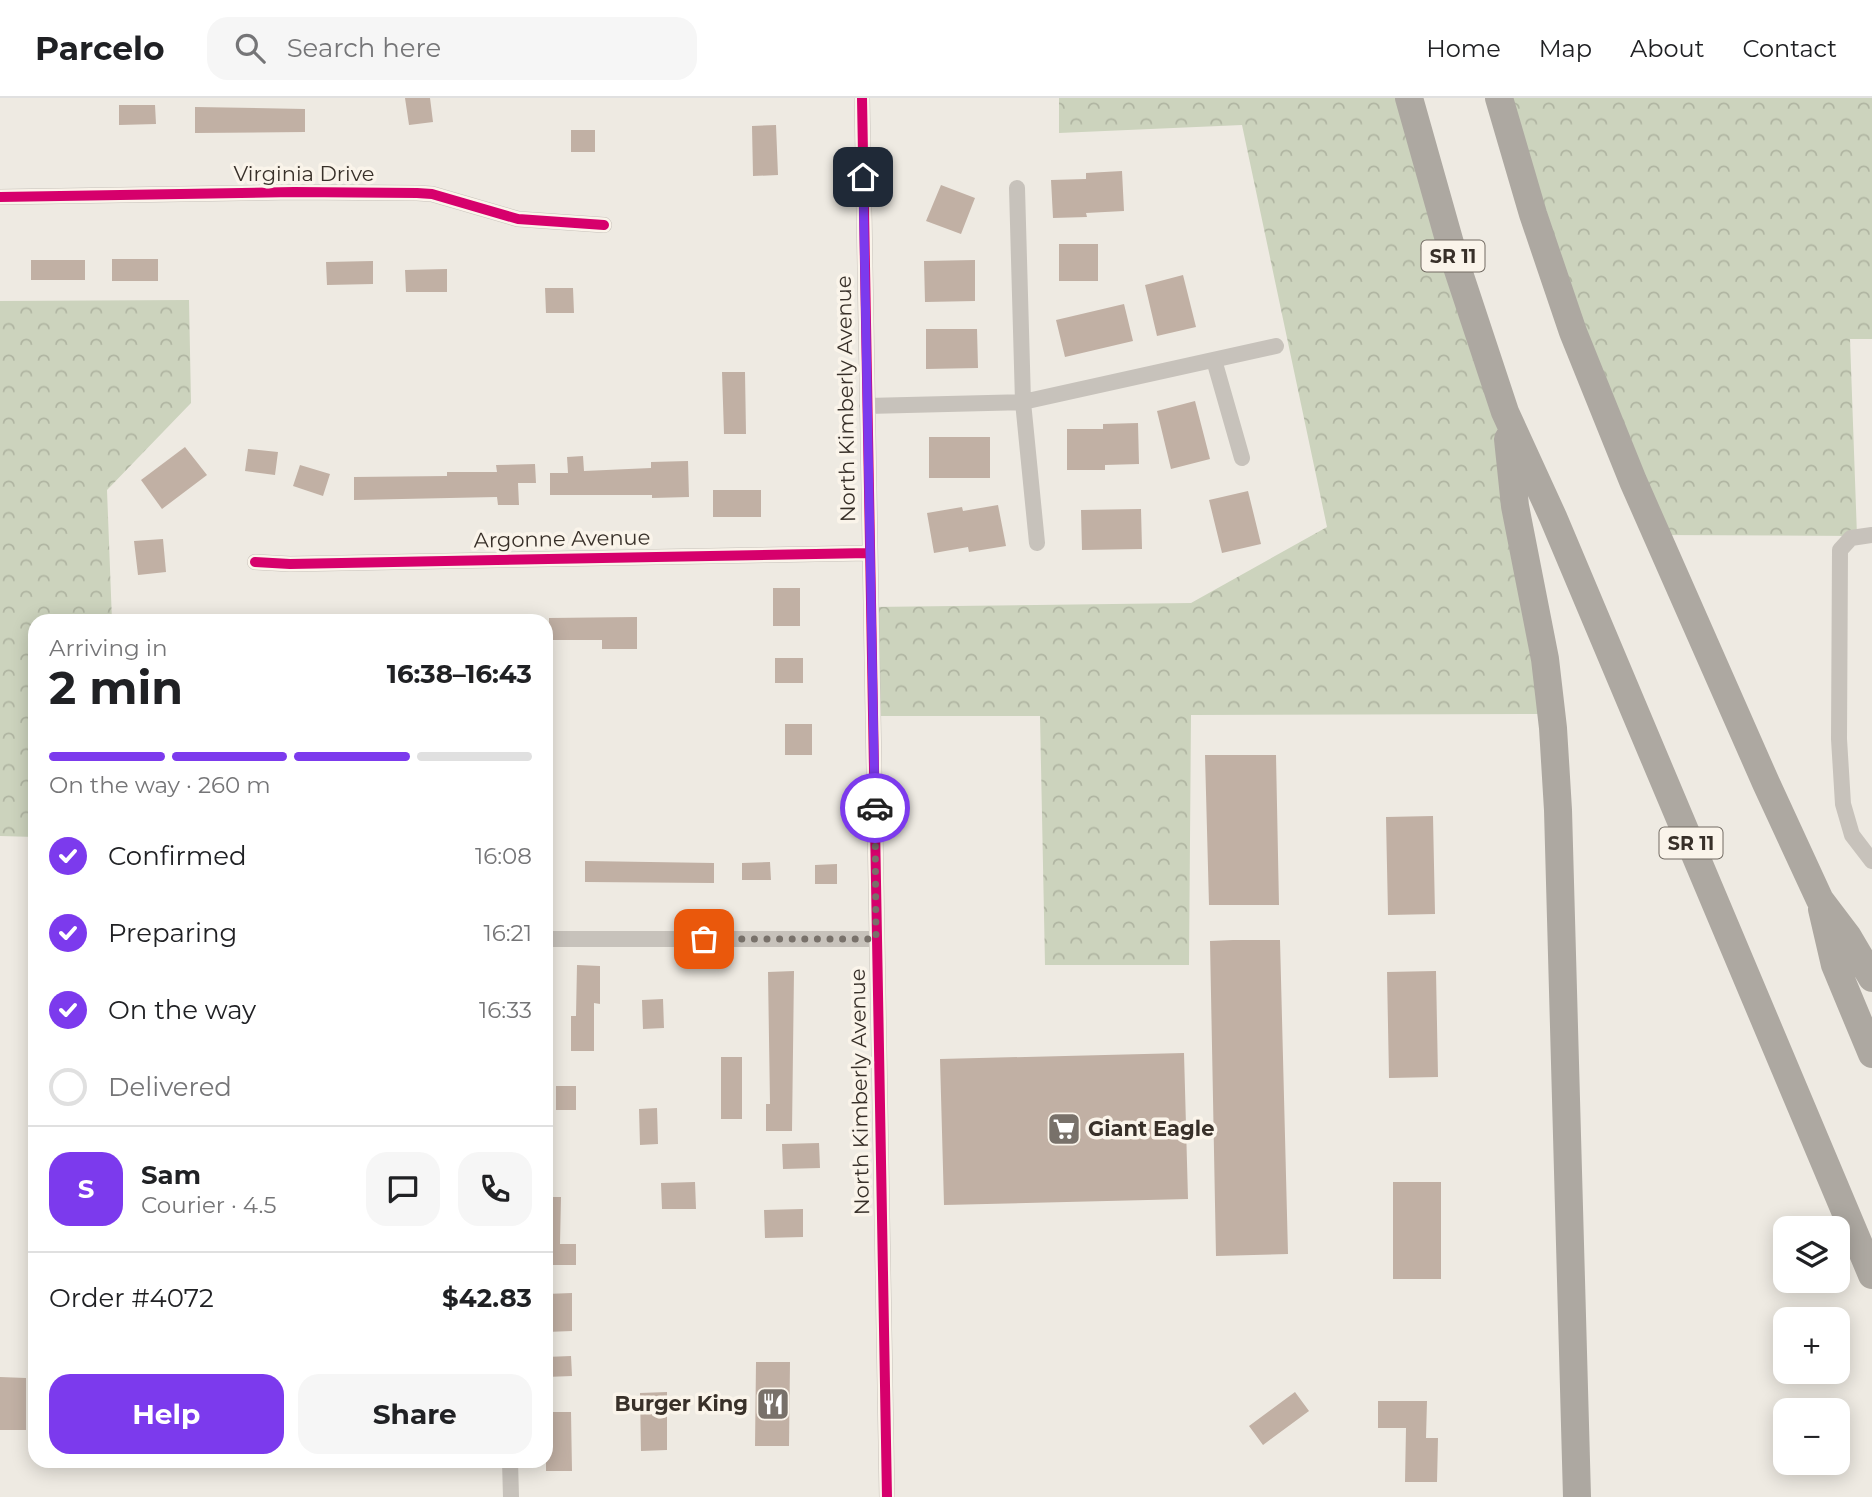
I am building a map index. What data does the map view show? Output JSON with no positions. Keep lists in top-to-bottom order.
{
  "streets": {
    "highway": ["SR 11"],
    "street": ["Virginia Drive", "North Kimberly Avenue", "Argonne Avenue"]
  },
  "crossings": [
    ["North Kimberly Avenue", "Argonne Avenue"]
  ],
  "places": {
    "supermarket": ["Giant Eagle"],
    "restaurant": ["Burger King"]
  },
  "page": {
    "header": "Parcelo",
    "search": "Search here",
    "nav": [
      "Home",
      "Map",
      "About",
      "Contact"
    ],
    "heading": ["2 min", "Arriving in", "16:38–16:43"],
    "panel": [
      "Sam",
      "Courier · 4.5",
      "Order #4072",
      "$42.83"
    ],
    "bar": "On the way · 260 m",
    "list": [
      ["Confirmed", "16:08"],
      ["Preparing", "16:21"],
      ["On the way", "16:33"],
      "Delivered"
    ],
    "round": "S",
    "map_buttons": ["+", "−"],
    "buttons": ["Help", "Share"]
  }
}
